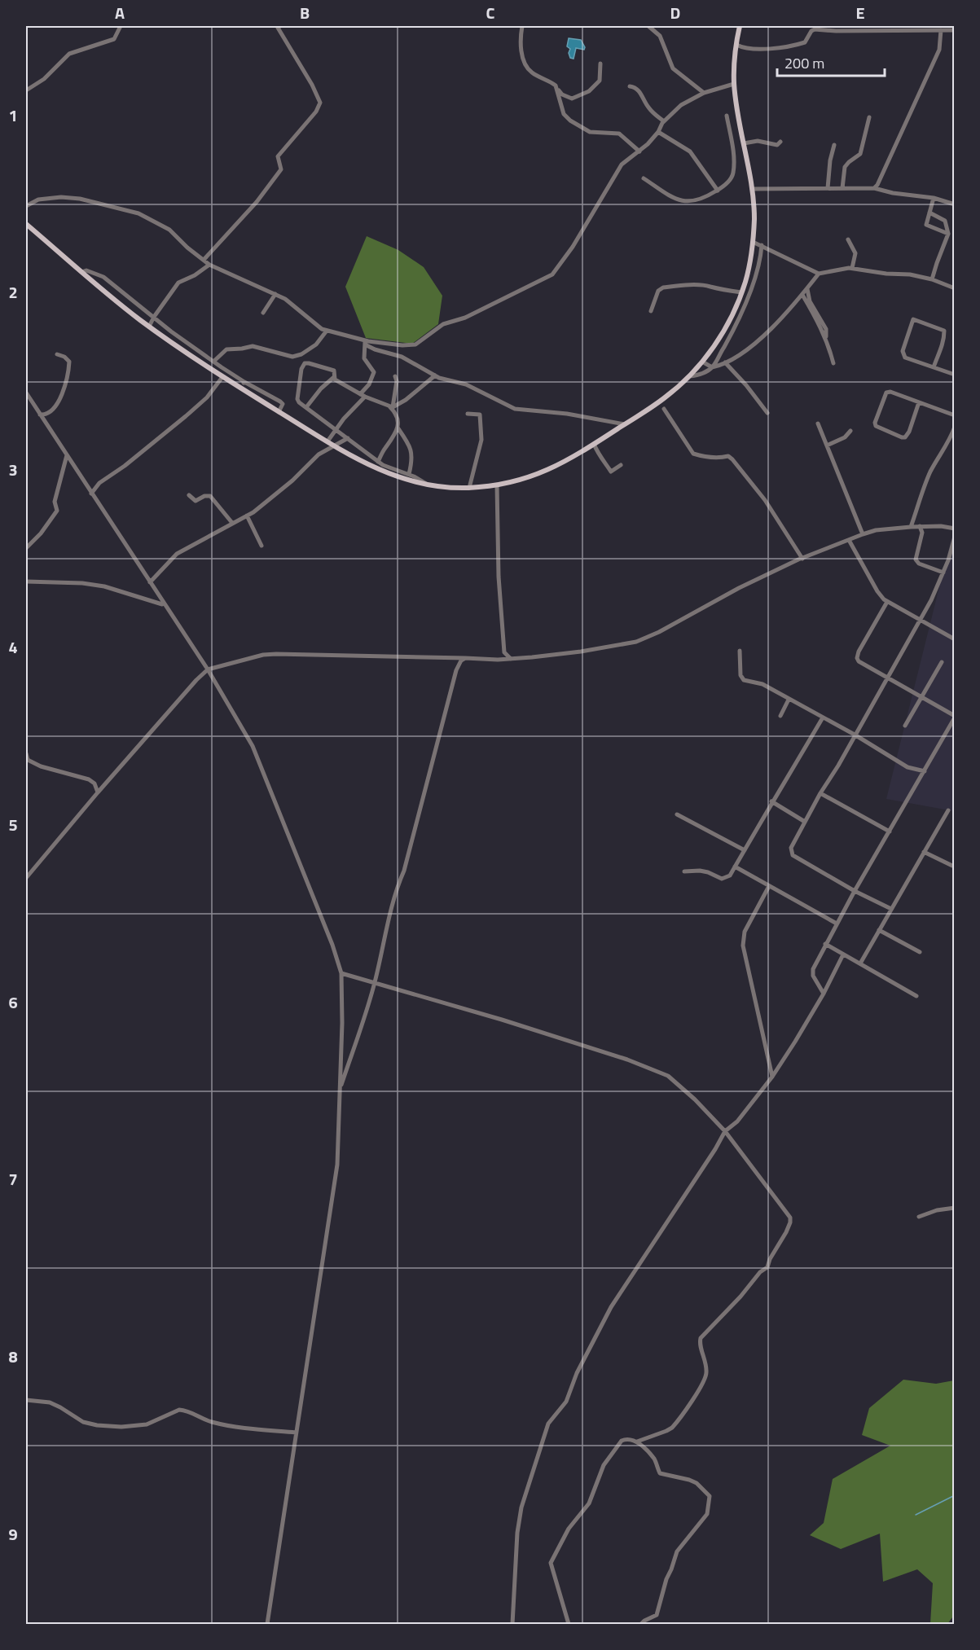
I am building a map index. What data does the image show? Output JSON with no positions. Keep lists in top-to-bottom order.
{
  "scale_bar": "200 m",
  "grid": {
    "columns": [
      "A",
      "B",
      "C",
      "D",
      "E"
    ],
    "rows": [
      "1",
      "2",
      "3",
      "4",
      "5",
      "6",
      "7",
      "8",
      "9"
    ]
  }
}
